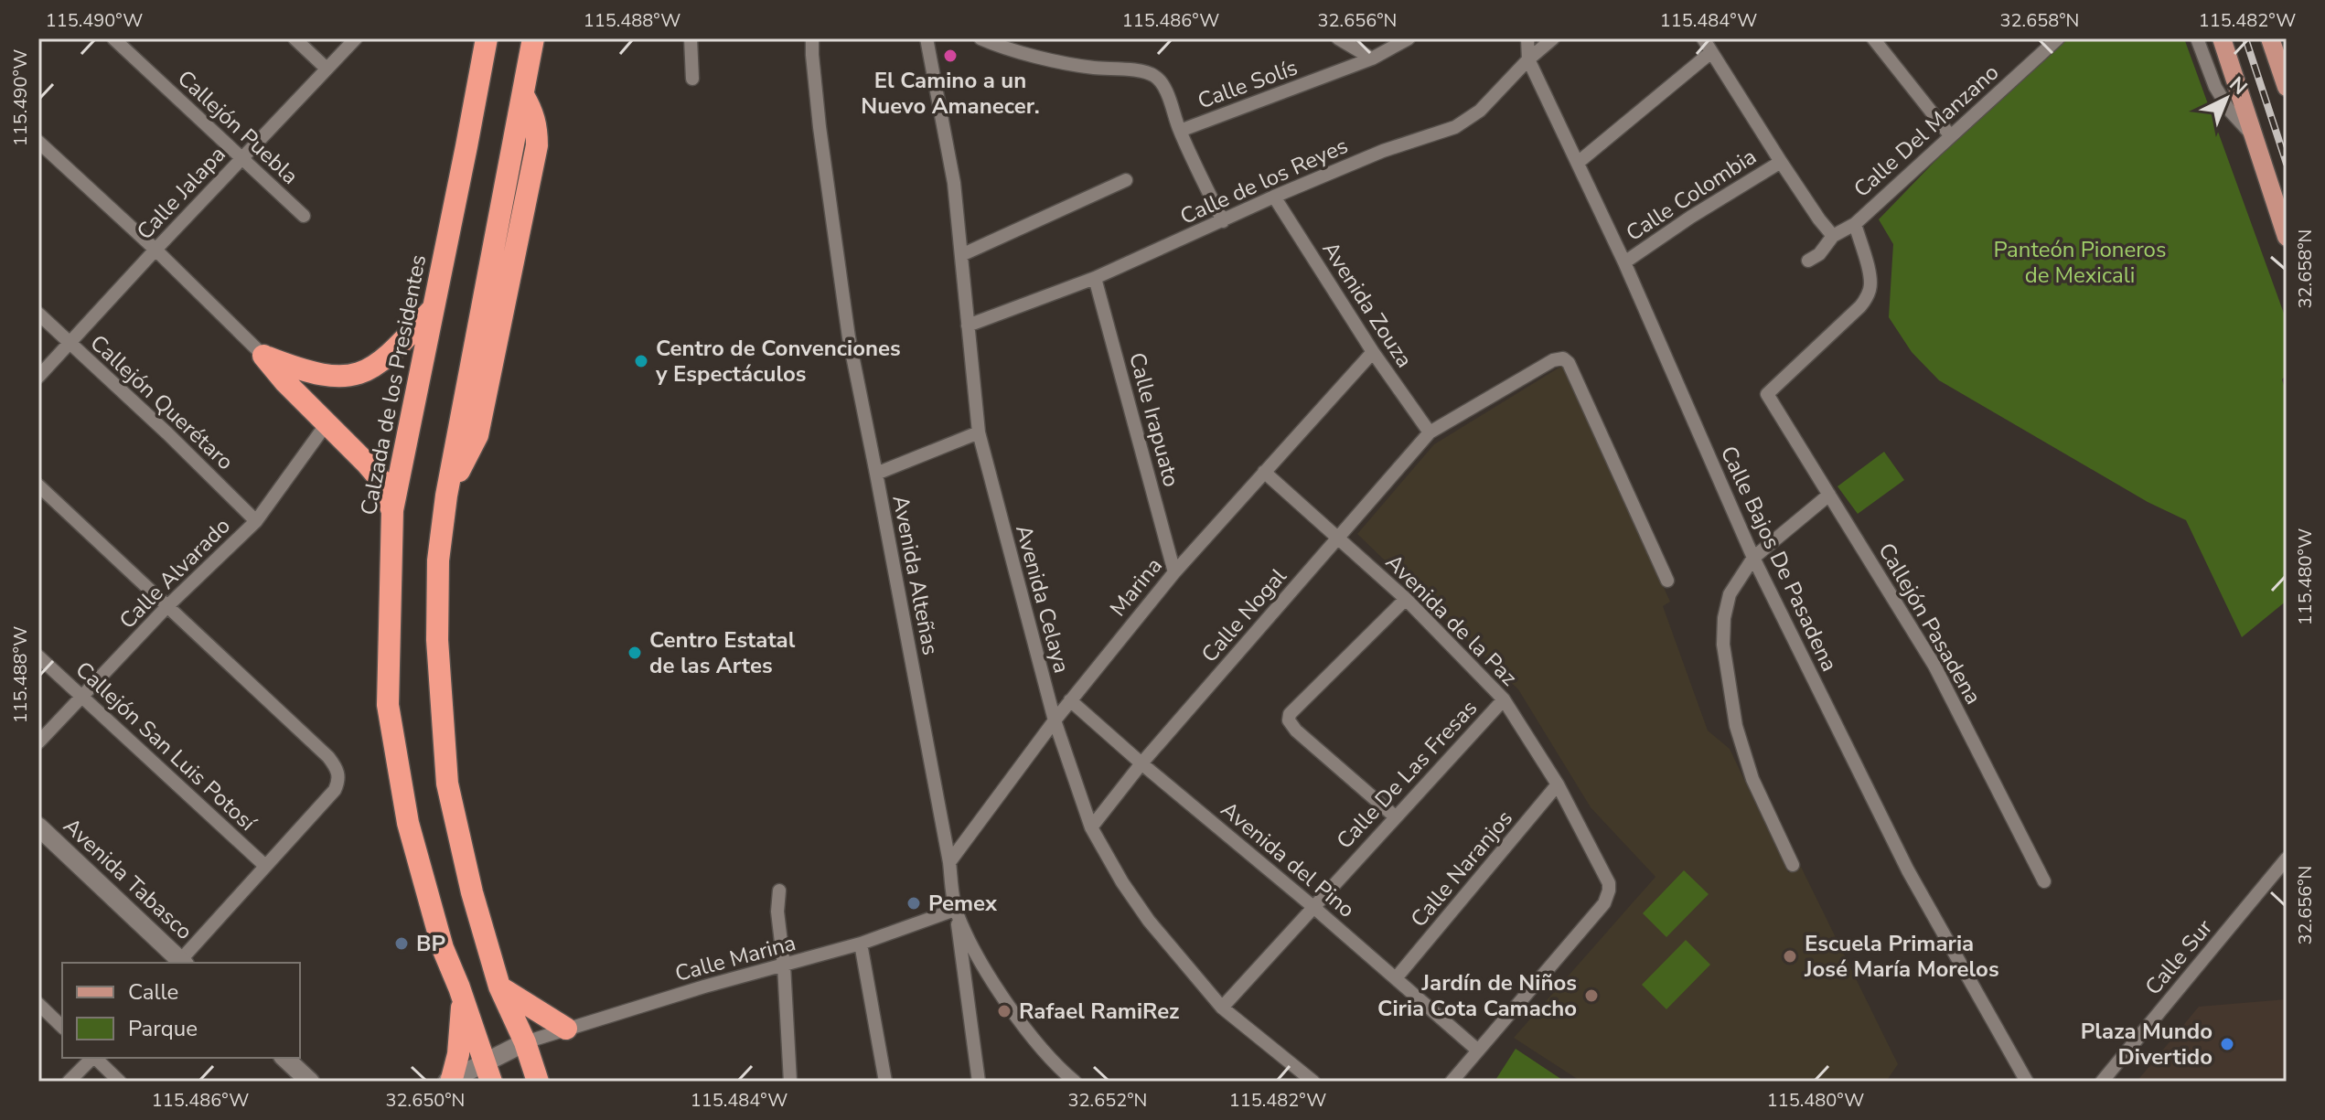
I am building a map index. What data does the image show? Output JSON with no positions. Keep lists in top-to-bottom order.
{
  "streets": {
    "highway": ["Calzada de los Presidentes"],
    "street": [
      "Calle Solís",
      "Callejón Puebla",
      "Calle Del Manzano",
      "Calle de los Reyes",
      "Calle Jalapa",
      "Calle Colombia",
      "Avenida Zouza",
      "Callejón Querétaro",
      "Calle Irapuato",
      "Calle Bajos De Pasadena",
      "Calle Alvarado",
      "Avenida Alteñas",
      "Marina",
      "Avenida Celaya",
      "Calle Nogal",
      "Avenida de la Paz",
      "Callejón Pasadena",
      "Callejón San Luis Potosí",
      "Calle De Las Fresas",
      "Avenida del Pino",
      "Calle Naranjos",
      "Avenida Tabasco",
      "Calle Sur",
      "Calle Marina"
    ]
  },
  "crossings": [
    ["Callejón Puebla", "Calle Jalapa"],
    ["Calle Del Manzano", "Callejón Pasadena"],
    ["Calle de los Reyes", "Avenida Zouza"],
    ["Calle de los Reyes", "Calle Irapuato"],
    ["Calle de los Reyes", "Calle Bajos De Pasadena"],
    ["Calle de los Reyes", "Avenida Celaya"],
    ["Calle Jalapa", "Callejón Querétaro"],
    ["Calle Colombia", "Calle Bajos De Pasadena"],
    ["Avenida Zouza", "Marina"],
    ["Avenida Zouza", "Calle Nogal"],
    ["Callejón Querétaro", "Calle Alvarado"],
    ["Calle Irapuato", "Marina"],
    ["Calle Alvarado", "Callejón San Luis Potosí"],
    ["Avenida Alteñas", "Marina"],
    ["Avenida Alteñas", "Calle Marina"],
    ["Marina", "Avenida Celaya"],
    ["Marina", "Avenida de la Paz"],
    ["Marina", "Avenida del Pino"],
    ["Avenida Celaya", "Calle Nogal"],
    ["Avenida Celaya", "Calle De Las Fresas"],
    ["Calle Nogal", "Avenida de la Paz"],
    ["Calle Nogal", "Avenida del Pino"],
    ["Avenida de la Paz", "Calle De Las Fresas"],
    ["Avenida de la Paz", "Avenida del Pino"],
    ["Avenida de la Paz", "Calle Naranjos"],
    ["Calle De Las Fresas", "Avenida del Pino"],
    ["Avenida del Pino", "Calle Naranjos"]
  ],
  "parks": ["Panteón Pioneros de Mexicali"],
  "places": [
    "El Camino a un Nuevo Amanecer.",
    "Centro de Convenciones y Espectáculos",
    "Centro Estatal de las Artes",
    "Pemex",
    "BP",
    "Escuela Primaria José María Morelos",
    "Jardín de Niños Ciria Cota Camacho",
    "Rafael RamiRez",
    "Plaza Mundo Divertido"
  ],
  "legend": ["Calle", "Parque"],
  "north": "top right",
  "coordinates": [
    "115.490°W",
    "115.488°W",
    "115.486°W",
    "32.656°N",
    "115.484°W",
    "32.658°N",
    "115.482°W",
    "115.480°W",
    "32.650°N",
    "32.652°N"
  ]
}
